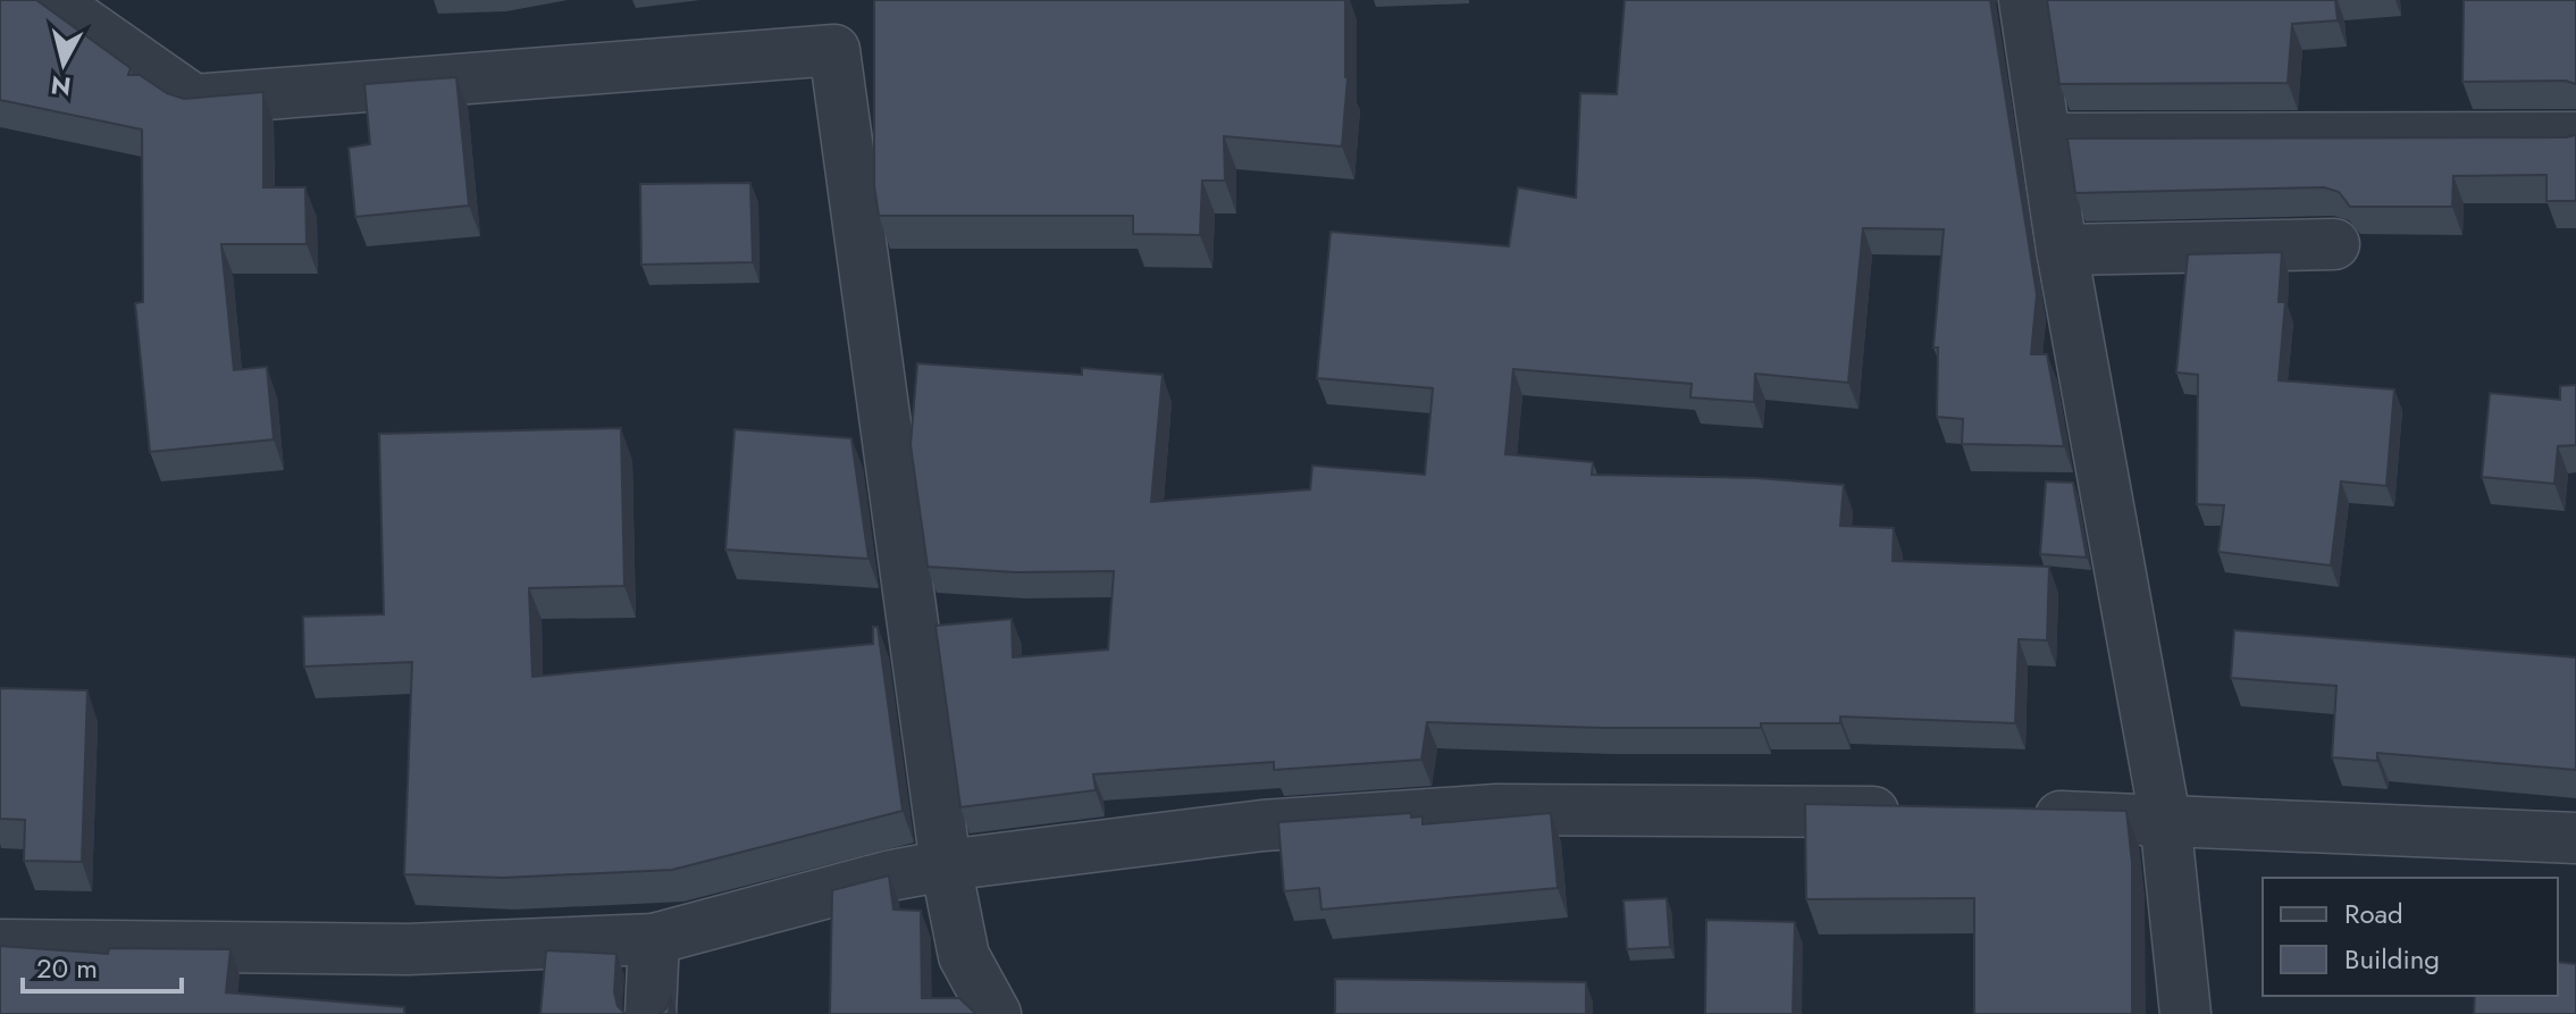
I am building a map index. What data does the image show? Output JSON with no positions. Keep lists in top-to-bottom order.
{
  "legend": ["Road", "Building"],
  "scale_bar": "20 m",
  "north": "bottom"
}
